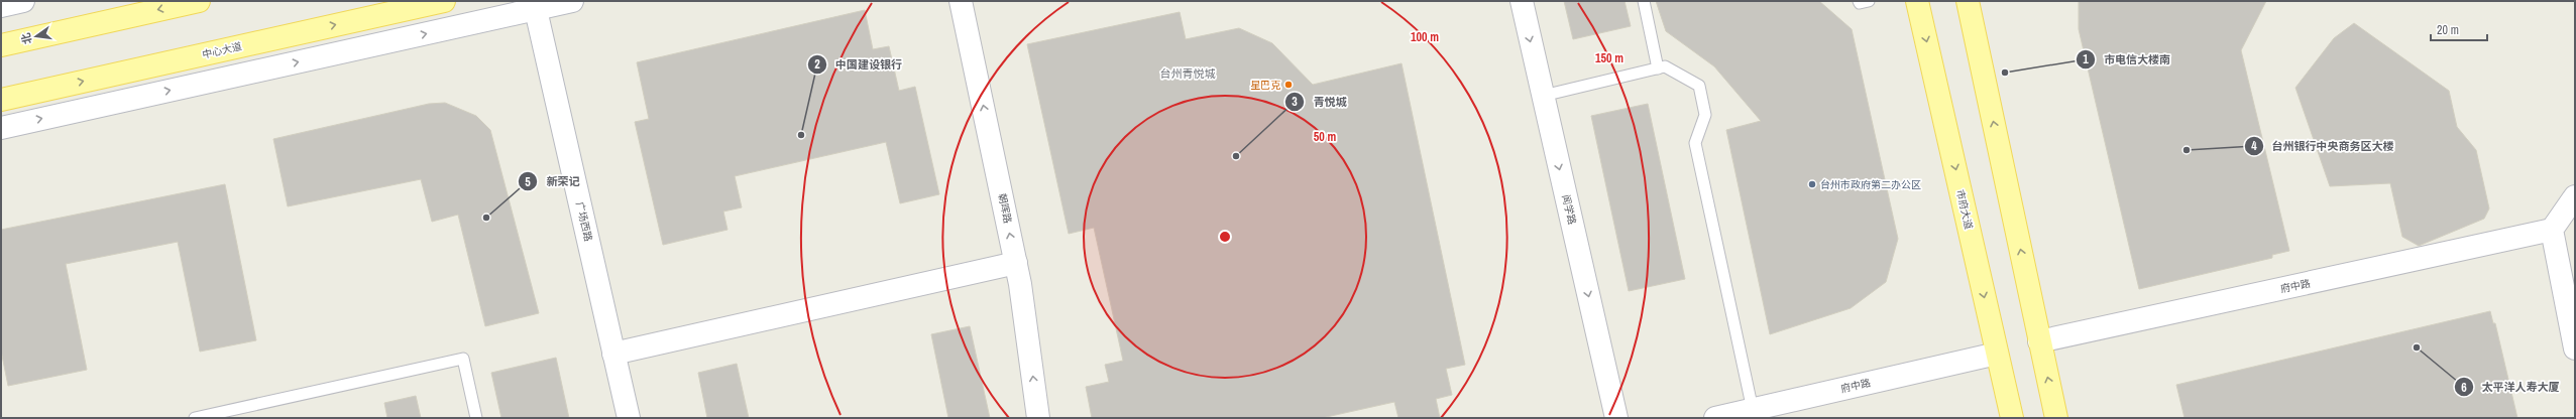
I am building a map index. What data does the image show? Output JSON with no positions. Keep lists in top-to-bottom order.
{
  "streets": {
    "main road": ["中心大道", "市府大道"],
    "street": [
      "朝晖路",
      "闻学路",
      "广场西路",
      "府中路"
    ]
  },
  "crossings": [
    ["市府大道", "府中路"]
  ],
  "one_way": ["朝晖路", "闻学路"],
  "districts": ["台州青悦城"],
  "places": [
    "市电信大楼南",
    "星巴克",
    "中国建设银行",
    "台州银行中央商务区大楼",
    "青悦城",
    "台州市政府第二办公区",
    "新荣记",
    "太平洋人寿大厦"
  ],
  "scale_bar": "20 m",
  "north": "left",
  "rings": ["100 m", "150 m", "50 m"]
}
